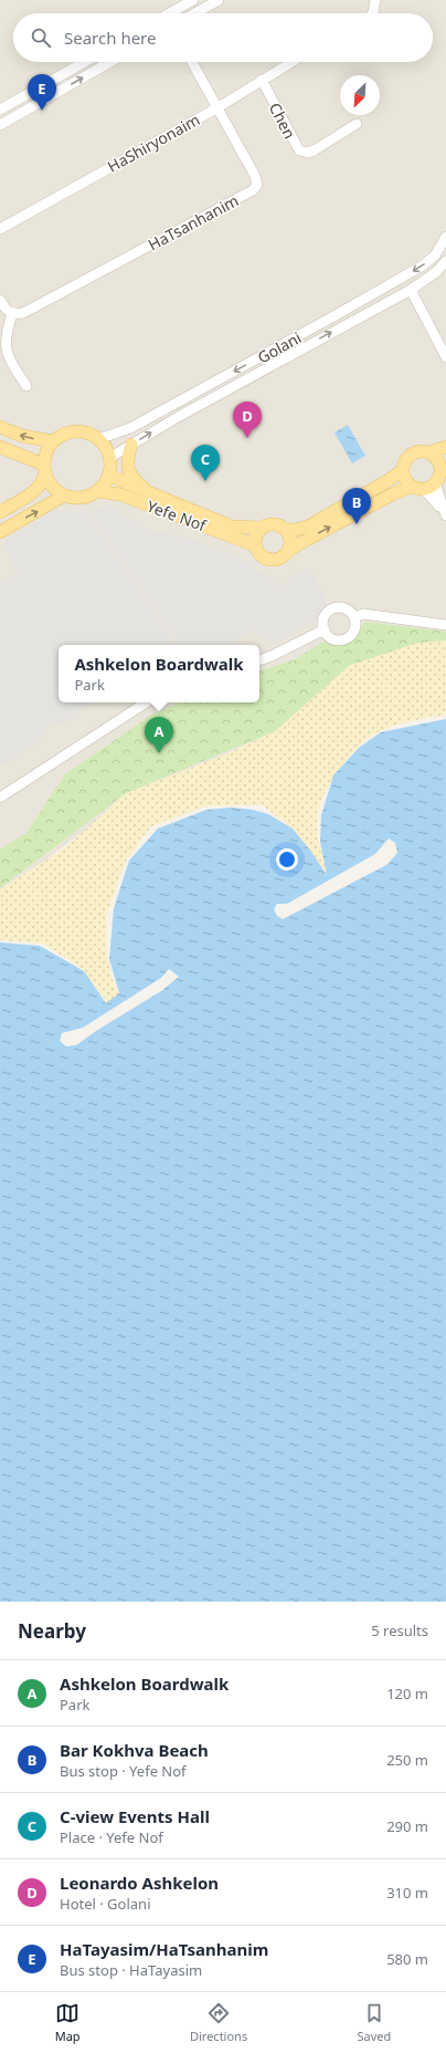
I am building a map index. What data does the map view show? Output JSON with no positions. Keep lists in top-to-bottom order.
{
  "streets": {
    "main road": ["Yefe Nof"],
    "street": [
      "Chen",
      "HaShiryonaim",
      "HaTsanhanim",
      "Golani"
    ]
  },
  "crossings": [
    ["Chen", "HaShiryonaim"],
    ["HaShiryonaim", "HaTsanhanim"],
    ["Golani", "Yefe Nof"]
  ],
  "north": "bottom left",
  "page": {
    "search": "Search here",
    "pins": [
      "E",
      "D",
      "C",
      "B",
      "A"
    ],
    "popup": ["Ashkelon Boardwalk", "Park"],
    "heading": ["Nearby", "5 results"],
    "list": [
      {
        "mark": "A",
        "name": "Ashkelon Boardwalk",
        "note": "Park",
        "value": "120 m"
      },
      {
        "mark": "B",
        "name": "Bar Kokhva Beach",
        "note": "Bus stop · Yefe Nof",
        "value": "250 m"
      },
      {
        "mark": "C",
        "name": "C-view Events Hall",
        "note": "Place · Yefe Nof",
        "value": "290 m"
      },
      {
        "mark": "D",
        "name": "Leonardo Ashkelon",
        "note": "Hotel · Golani",
        "value": "310 m"
      },
      {
        "mark": "E",
        "name": "HaTayasim/HaTsanhanim",
        "note": "Bus stop · HaTayasim",
        "value": "580 m"
      }
    ],
    "nav": ["Map", "Directions", "Saved"]
  }
}
